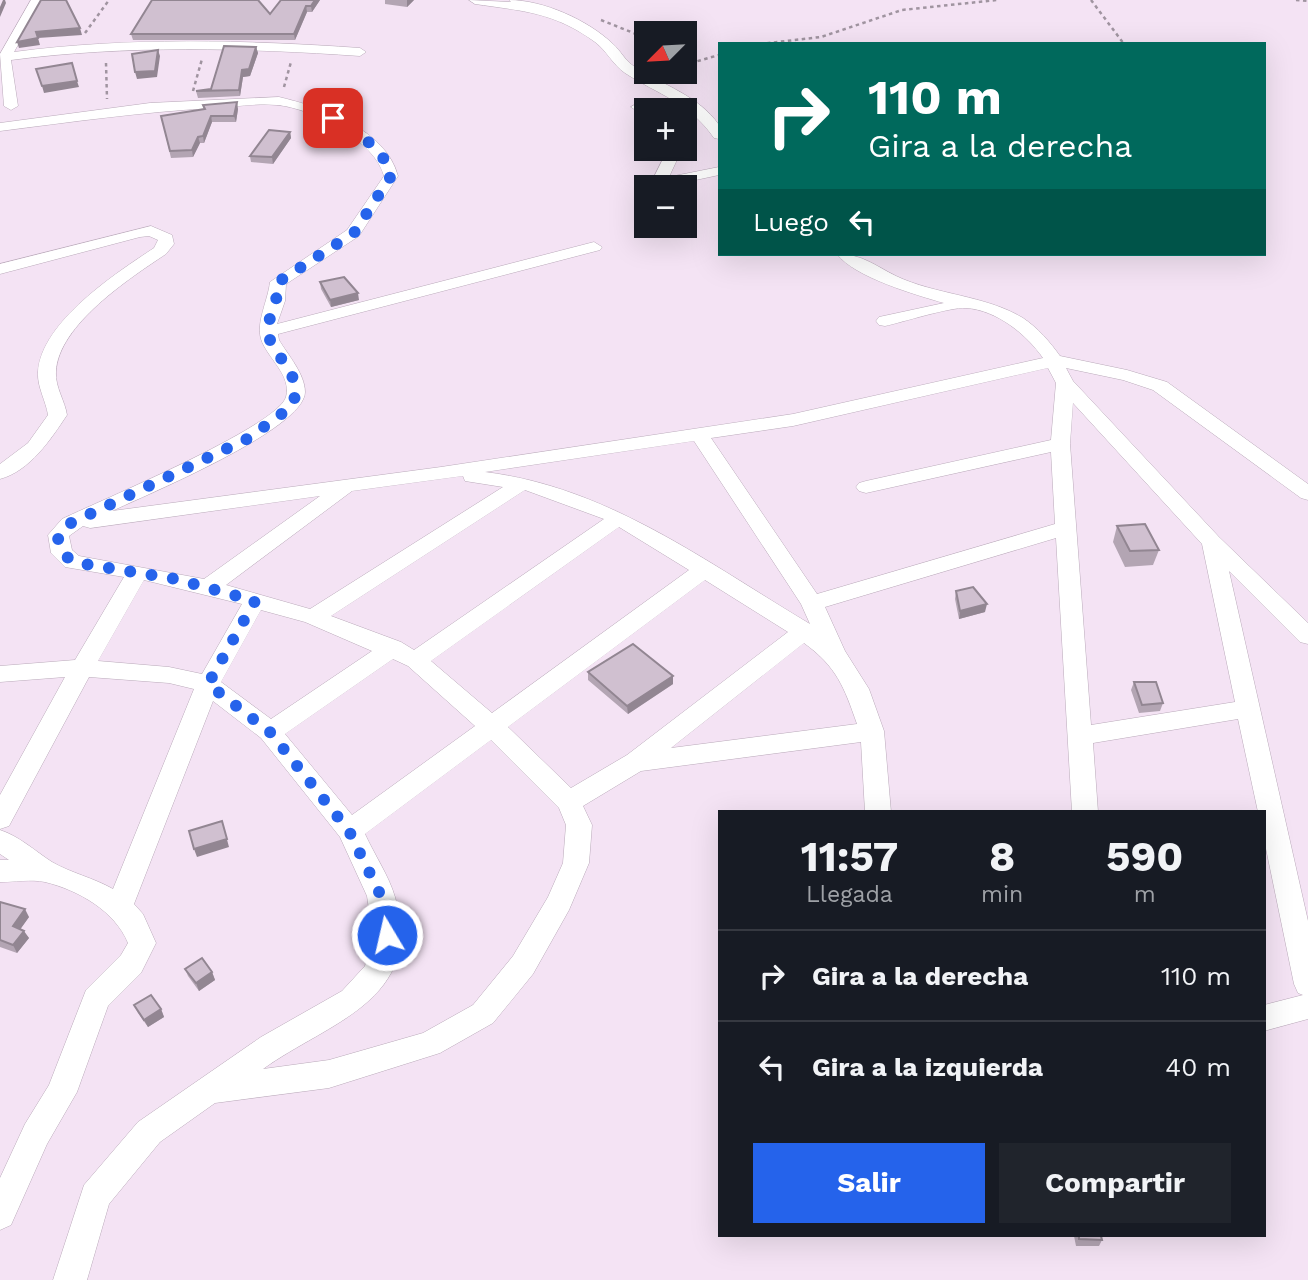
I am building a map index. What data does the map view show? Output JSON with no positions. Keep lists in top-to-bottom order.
{
  "north": "bottom left",
  "page": {
    "map_buttons": ["+", "−"],
    "turn": ["110 m", "Gira a la derecha"],
    "then": "Luego",
    "eta": [
      "11:57",
      "Llegada",
      "8",
      "min",
      "590",
      "m"
    ],
    "list": [
      {
        "name": "Gira a la derecha",
        "value": "110 m"
      },
      {
        "name": "Gira a la izquierda",
        "value": "40 m"
      }
    ],
    "buttons": ["Salir", "Compartir"]
  }
}
